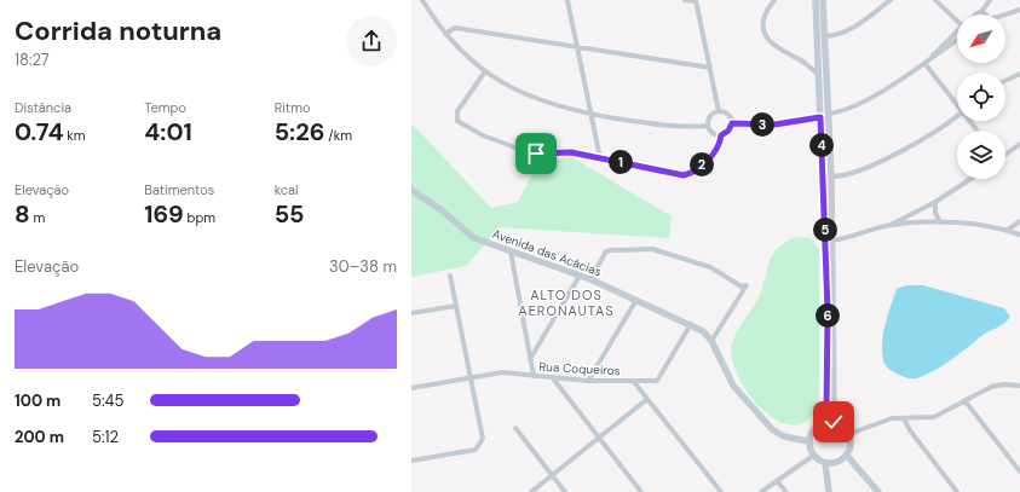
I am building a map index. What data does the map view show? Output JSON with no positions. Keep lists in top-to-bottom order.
{
  "streets": {
    "main road": ["Avenida das Acácias"],
    "street": ["Rua Coqueiros"]
  },
  "crossings": [
    ["Avenida das Acácias", "Rua Coqueiros"]
  ],
  "districts": ["ALTO DOS AERONAUTAS"],
  "north": "bottom left",
  "page": {
    "heading": ["Corrida noturna", "18:27"],
    "stats": [
      ["Distância", "0.74 km"],
      ["Tempo", "4:01"],
      ["Ritmo", "5:26 /km"],
      ["Elevação", "8 m"],
      ["Batimentos", "169 bpm"],
      ["kcal", "55"]
    ],
    "pins": [
      "3",
      "4",
      "1",
      "2",
      "5",
      "6"
    ],
    "chart": ["Elevação", "30–38 m"],
    "list": [
      {
        "name": "100 m",
        "note": "5:45"
      },
      {
        "name": "200 m",
        "note": "5:12"
      }
    ]
  }
}
